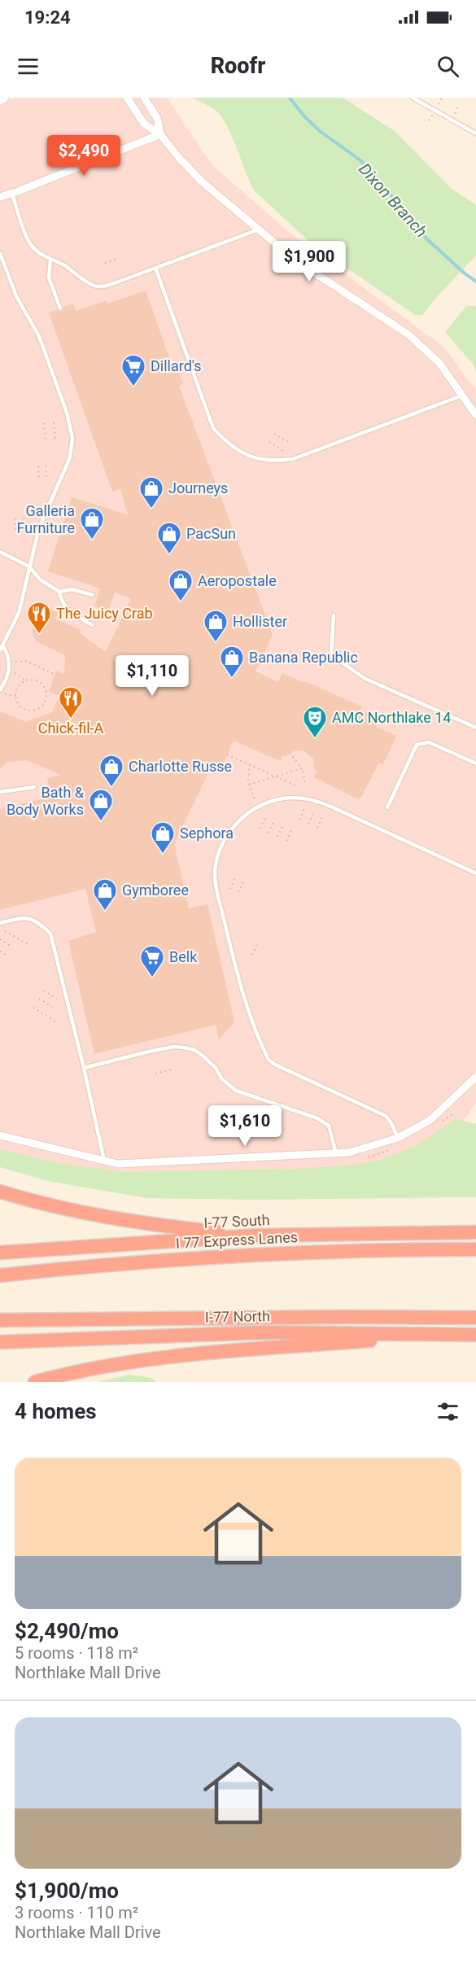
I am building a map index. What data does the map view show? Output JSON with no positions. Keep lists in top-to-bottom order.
{
  "streets": {
    "highway": ["I-77 South", "I 77 Express Lanes", "I-77 North"]
  },
  "water": ["Dixon Branch"],
  "places": {
    "supermarket": ["Dillard's", "Belk"],
    "shop": [
      "Journeys",
      "Galleria Furniture",
      "PacSun",
      "Aeropostale",
      "Hollister",
      "Banana Republic",
      "Charlotte Russe",
      "Bath & Body Works",
      "Sephora",
      "Gymboree"
    ],
    "restaurant": ["The Juicy Crab", "Chick-fil-A"],
    "theatre": ["AMC Northlake 14"]
  },
  "page": {
    "status": "19:24",
    "header": "Roofr",
    "price": [
      "$2,490",
      "$1,900",
      "$1,110",
      "$1,610"
    ],
    "heading": "4 homes",
    "list": [
      {
        "name": "$2,490/mo",
        "note": "5 rooms · 118 m² · Northlake Mall Drive"
      },
      {
        "name": "$1,900/mo",
        "note": "3 rooms · 110 m² · Northlake Mall Drive"
      }
    ]
  }
}
